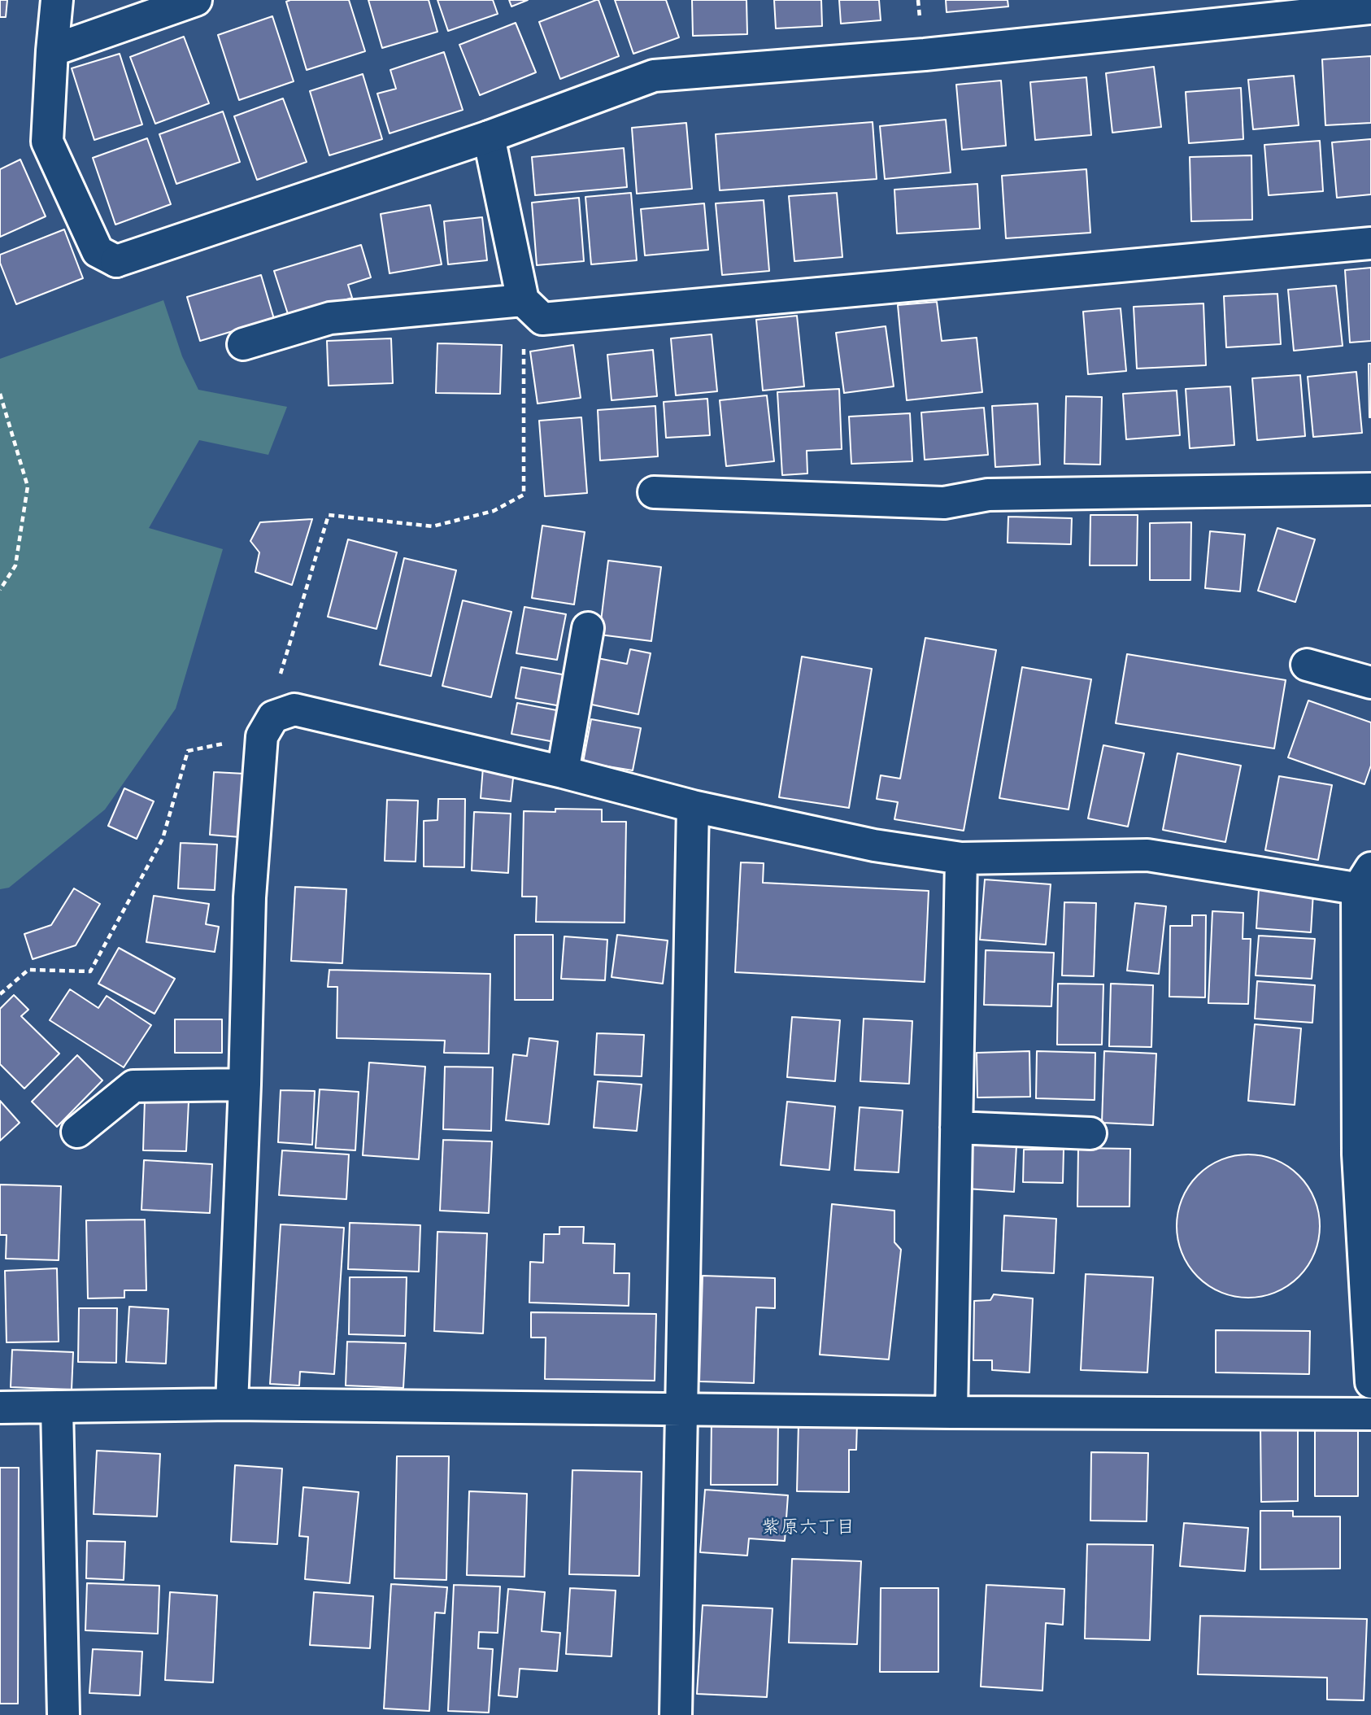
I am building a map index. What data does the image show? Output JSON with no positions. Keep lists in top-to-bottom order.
{
  "districts": ["紫原六丁目"]
}
